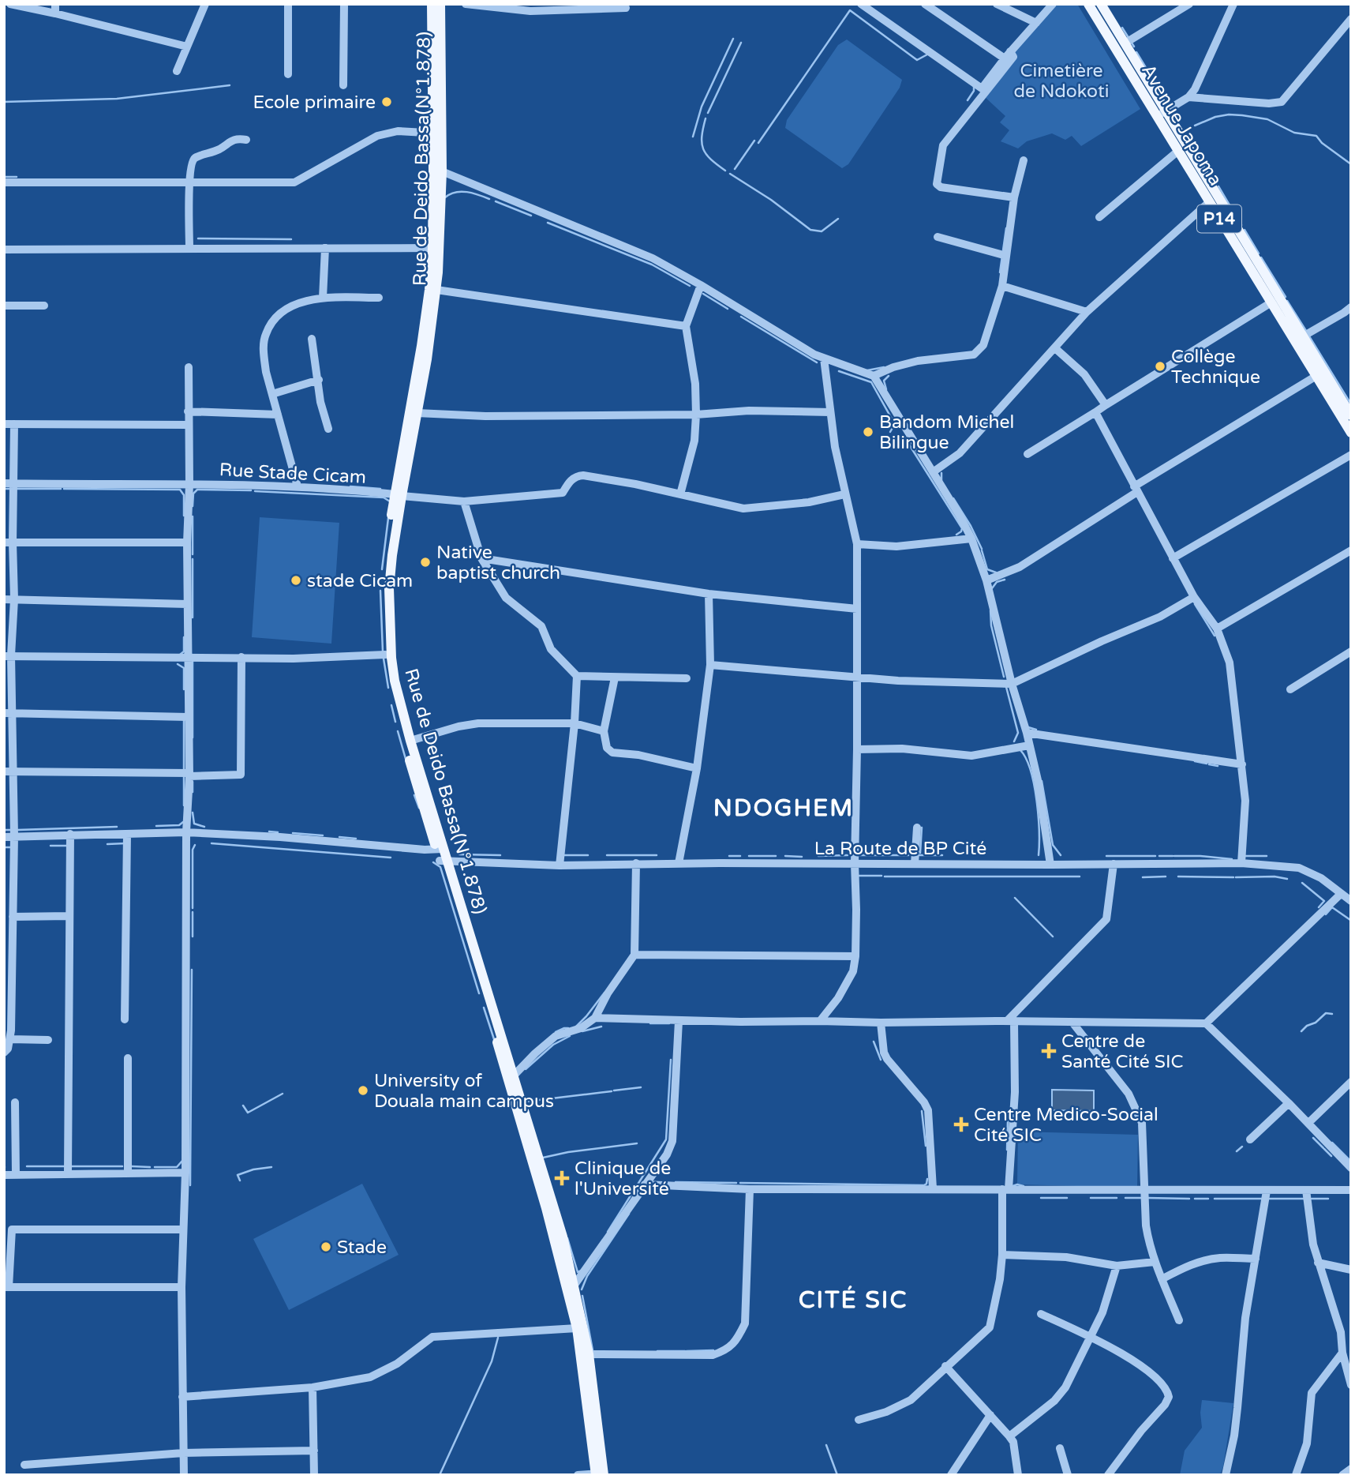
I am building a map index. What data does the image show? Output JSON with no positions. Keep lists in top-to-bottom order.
{
  "streets": {
    "main road": ["Avenue Japoma", "Rue de Deido Bassa(N°1.878)", "P14"],
    "street": ["Rue Stade Cicam", "La Route de BP Cité"]
  },
  "crossings": [
    ["Rue de Deido Bassa(N°1.878)", "Rue Stade Cicam"],
    ["Rue de Deido Bassa(N°1.878)", "La Route de BP Cité"]
  ],
  "districts": ["NDOGHEM", "CITÉ SIC"],
  "parks": ["Cimetière de Ndokoti"],
  "places": {
    "other": [
      "Ecole primaire",
      "Collège Technique",
      "Bandom Michel Bilingue",
      "Native baptist church",
      "stade Cicam",
      "University of Douala main campus",
      "Stade"
    ],
    "health": ["Centre de Santé Cité SIC", "Centre Medico-Social Cité SIC", "Clinique de l'Université"]
  }
}
